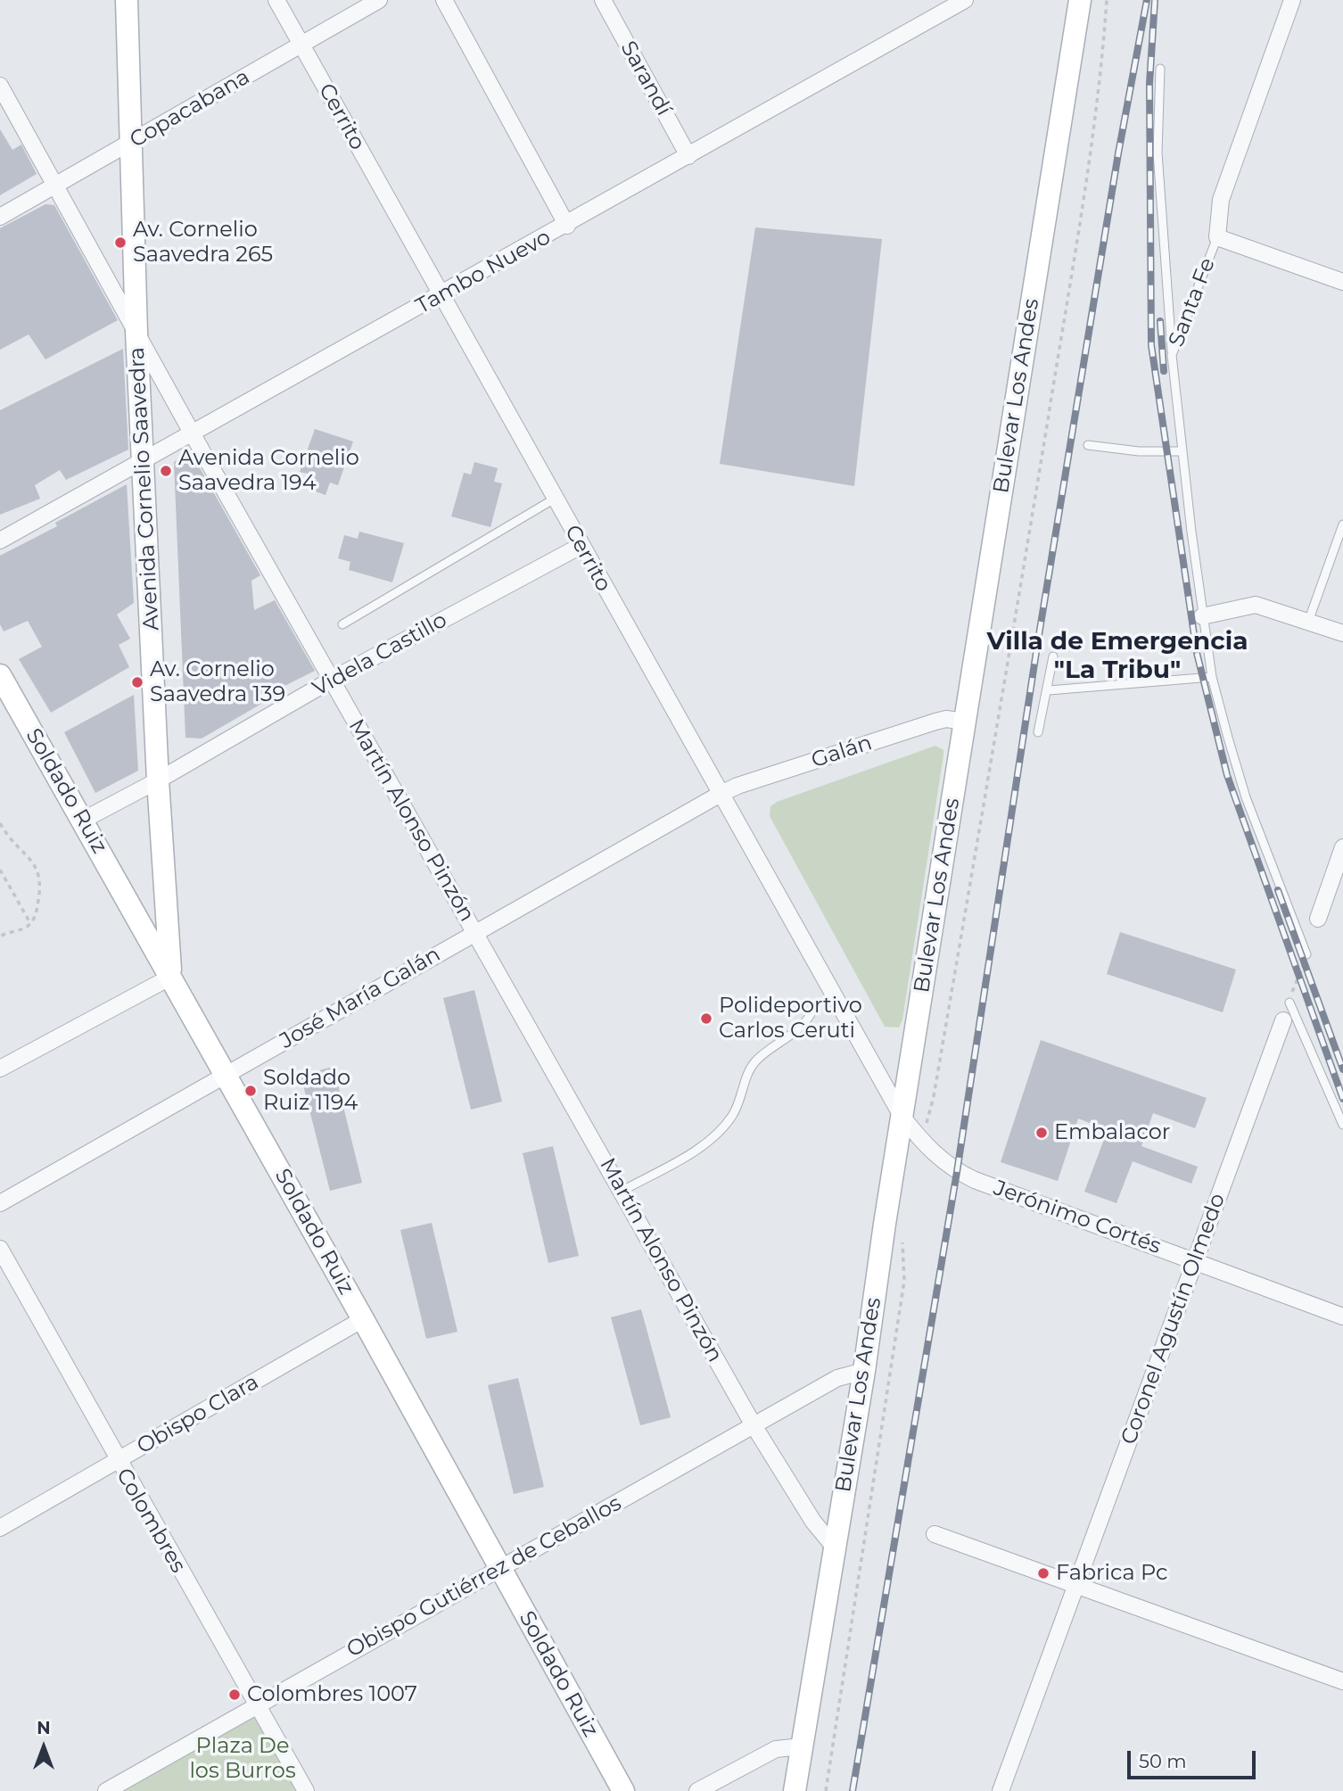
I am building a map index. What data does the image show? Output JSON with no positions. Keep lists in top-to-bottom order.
{
  "streets": {
    "main road": ["Bulevar Los Andes", "Avenida Cornelio Saavedra", "Soldado Ruiz"],
    "street": [
      "Sarandí",
      "Copacabana",
      "Cerrito",
      "Tambo Nuevo",
      "Santa Fe",
      "Videla Castillo",
      "Galán",
      "Martín Alonso Pinzón",
      "José María Galán",
      "Jerónimo Cortés",
      "Coronel Agustín Olmedo",
      "Obispo Clara",
      "Colombres",
      "Obispo Gutiérrez de Ceballos"
    ]
  },
  "crossings": [
    ["Sarandí", "Tambo Nuevo"],
    ["Copacabana", "Cerrito"],
    ["Copacabana", "Avenida Cornelio Saavedra"],
    ["Copacabana", "Martín Alonso Pinzón"],
    ["Cerrito", "Tambo Nuevo"],
    ["Cerrito", "Bulevar Los Andes"],
    ["Cerrito", "Videla Castillo"],
    ["Cerrito", "Galán"],
    ["Cerrito", "José María Galán"],
    ["Cerrito", "Jerónimo Cortés"],
    ["Tambo Nuevo", "Avenida Cornelio Saavedra"],
    ["Tambo Nuevo", "Martín Alonso Pinzón"],
    ["Bulevar Los Andes", "Galán"],
    ["Bulevar Los Andes", "Martín Alonso Pinzón"],
    ["Bulevar Los Andes", "Jerónimo Cortés"],
    ["Bulevar Los Andes", "Obispo Gutiérrez de Ceballos"],
    ["Avenida Cornelio Saavedra", "Videla Castillo"],
    ["Avenida Cornelio Saavedra", "Soldado Ruiz"],
    ["Avenida Cornelio Saavedra", "Martín Alonso Pinzón"],
    ["Videla Castillo", "Soldado Ruiz"],
    ["Videla Castillo", "Martín Alonso Pinzón"],
    ["Galán", "José María Galán"],
    ["Soldado Ruiz", "José María Galán"],
    ["Soldado Ruiz", "Obispo Clara"],
    ["Soldado Ruiz", "Obispo Gutiérrez de Ceballos"],
    ["Martín Alonso Pinzón", "José María Galán"],
    ["Martín Alonso Pinzón", "Obispo Gutiérrez de Ceballos"],
    ["Jerónimo Cortés", "Coronel Agustín Olmedo"],
    ["Obispo Clara", "Colombres"],
    ["Colombres", "Obispo Gutiérrez de Ceballos"]
  ],
  "districts": ["Villa de Emergencia \"La Tribu\""],
  "parks": ["Plaza De los Burros"],
  "places": [
    "Av. Cornelio Saavedra 265",
    "Avenida Cornelio Saavedra 194",
    "Av. Cornelio Saavedra 139",
    "Polideportivo Carlos Ceruti",
    "Soldado Ruiz 1194",
    "Embalacor",
    "Fabrica Pc",
    "Colombres 1007"
  ],
  "scale_bar": "50 m",
  "north": "top"
}
